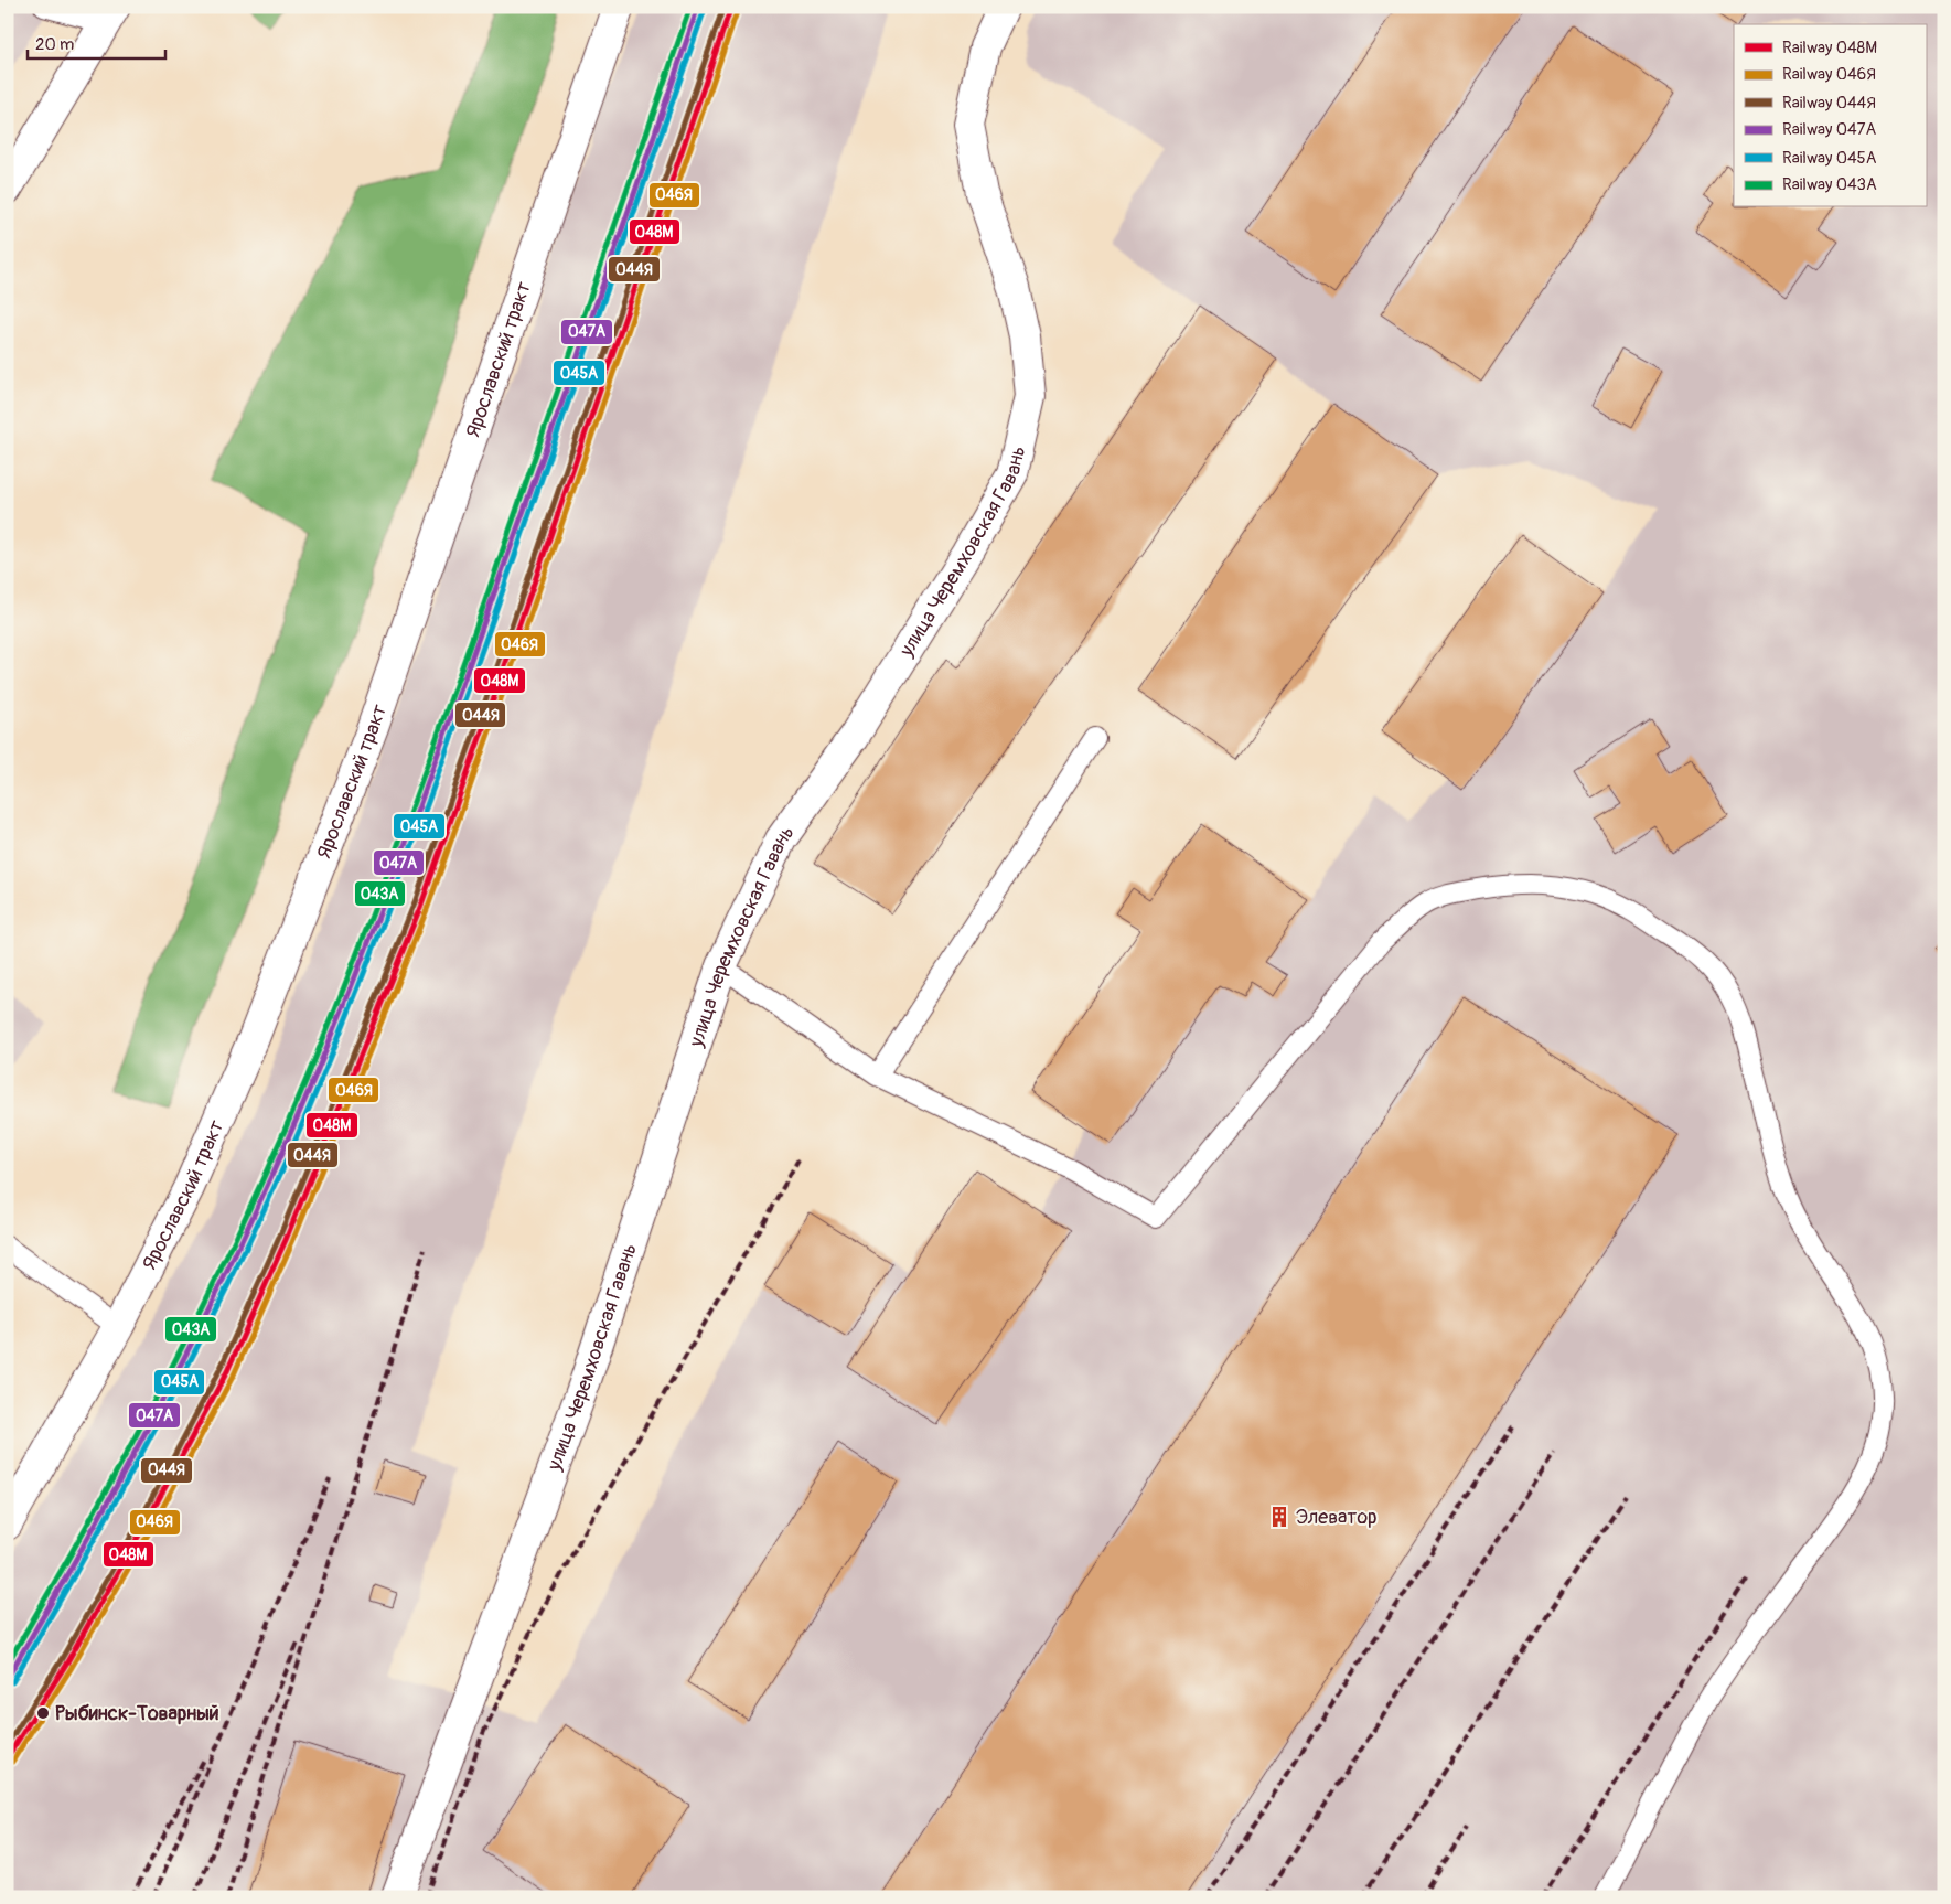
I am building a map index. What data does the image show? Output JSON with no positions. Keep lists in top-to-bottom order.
{
  "streets": {
    "street": ["Ярославский тракт", "улица Черемховская Гавань"]
  },
  "places": {
    "building": ["Элеватор"],
    "other": ["Рыбинск-Товарный"]
  },
  "lines": [
    "rail line 048М",
    "rail line 044Я",
    "rail line 047А",
    "rail line 043А",
    "rail line 046Я",
    "rail line 045А"
  ],
  "legend": [
    "Railway 048М",
    "Railway 046Я",
    "Railway 044Я",
    "Railway 047А",
    "Railway 045А",
    "Railway 043А"
  ],
  "scale_bar": "20 m"
}
